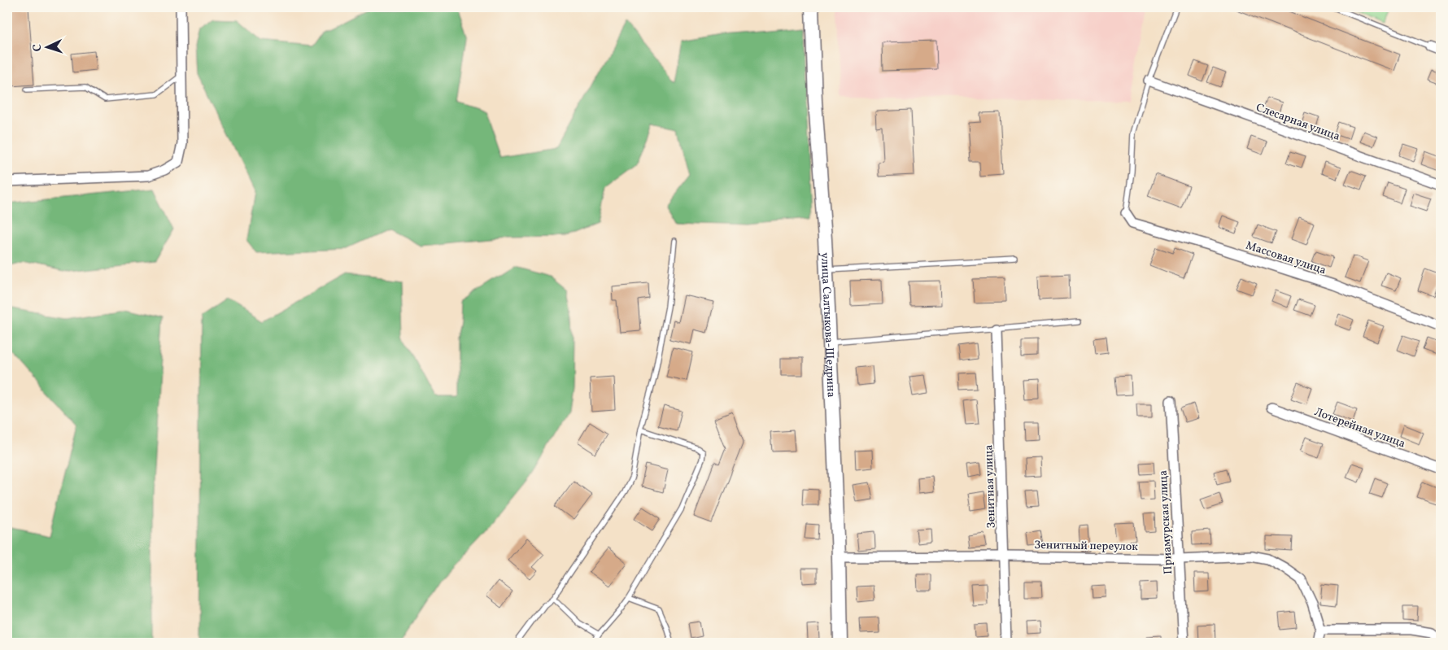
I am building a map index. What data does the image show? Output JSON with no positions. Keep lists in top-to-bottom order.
{
  "streets": {
    "street": [
      "Слесарная улица",
      "Массовая улица",
      "улица Салтыкова-Щедрина",
      "Лотерейная улица",
      "Зенитная улица",
      "Приамурская улица",
      "Зенитный переулок"
    ]
  },
  "crossings": [
    ["улица Салтыкова-Щедрина", "Зенитный переулок"],
    ["Зенитная улица", "Зенитный переулок"],
    ["Приамурская улица", "Зенитный переулок"]
  ],
  "north": "left"
}
